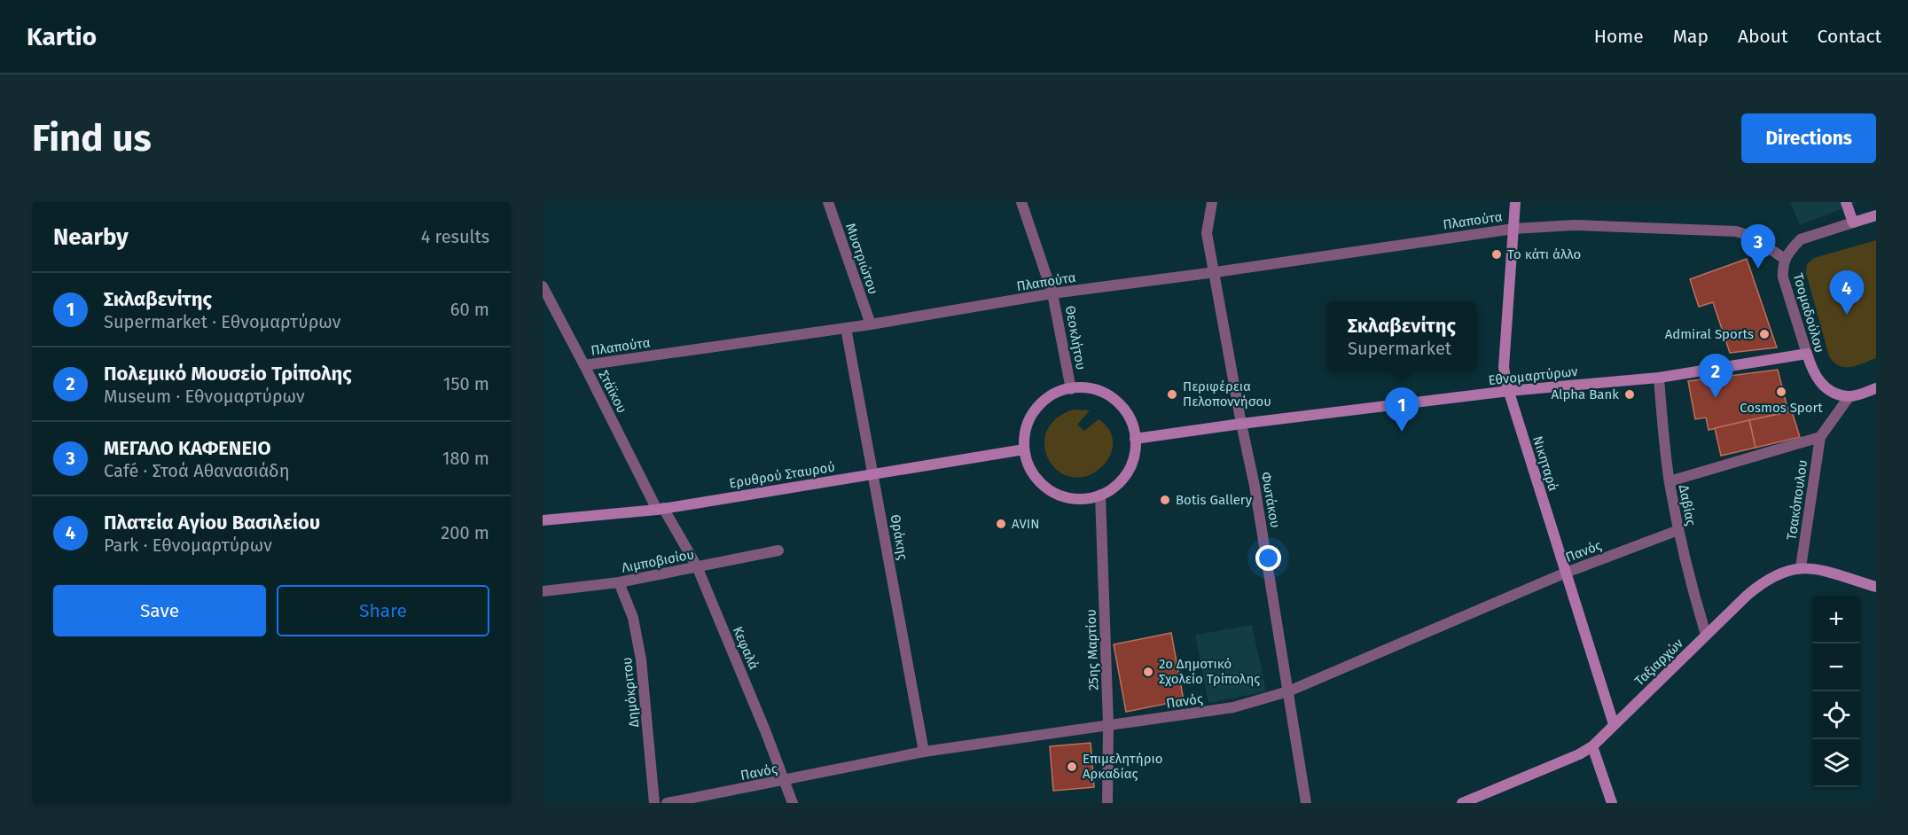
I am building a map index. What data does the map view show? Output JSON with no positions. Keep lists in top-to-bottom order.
{
  "streets": {
    "main road": [
      "Τσομαδούλου",
      "Εθνομαρτύρων",
      "Νικηταρά",
      "Ερυθρού Σταυρού",
      "Ταξιαρχών"
    ],
    "street": [
      "Πλαπούτα",
      "Μυστριώτου",
      "Θεοκλήτου",
      "Στάϊκου",
      "Φωτάκου",
      "Τσακόπουλου",
      "Δαβίας",
      "Θράκης",
      "Πανός",
      "Λιμποβισίου",
      "Κεφαλά",
      "25ης Μαρτίου",
      "Δημόκριτου"
    ]
  },
  "crossings": [
    ["Πλαπούτα", "Μυστριώτου"],
    ["Πλαπούτα", "Τσομαδούλου"],
    ["Πλαπούτα", "Θεοκλήτου"],
    ["Πλαπούτα", "Στάϊκου"],
    ["Πλαπούτα", "Νικηταρά"],
    ["Πλαπούτα", "Φωτάκου"],
    ["Πλαπούτα", "Θράκης"],
    ["Τσομαδούλου", "Εθνομαρτύρων"],
    ["Θεοκλήτου", "Εθνομαρτύρων"],
    ["Θεοκλήτου", "Ερυθρού Σταυρού"],
    ["Θεοκλήτου", "25ης Μαρτίου"],
    ["Εθνομαρτύρων", "Νικηταρά"],
    ["Εθνομαρτύρων", "Ερυθρού Σταυρού"],
    ["Εθνομαρτύρων", "Φωτάκου"],
    ["Εθνομαρτύρων", "Δαβίας"],
    ["Εθνομαρτύρων", "25ης Μαρτίου"],
    ["Στάϊκου", "Ερυθρού Σταυρού"],
    ["Στάϊκου", "Κεφαλά"],
    ["Νικηταρά", "Πανός"],
    ["Νικηταρά", "Ταξιαρχών"],
    ["Ερυθρού Σταυρού", "Θράκης"],
    ["Ερυθρού Σταυρού", "Κεφαλά"],
    ["Ερυθρού Σταυρού", "25ης Μαρτίου"],
    ["Φωτάκου", "Πανός"],
    ["Τσακόπουλου", "Ταξιαρχών"],
    ["Δαβίας", "Πανός"],
    ["Δαβίας", "Ταξιαρχών"],
    ["Θράκης", "Πανός"],
    ["Πανός", "Κεφαλά"],
    ["Πανός", "25ης Μαρτίου"],
    ["Λιμποβισίου", "Κεφαλά"],
    ["Λιμποβισίου", "Δημόκριτου"]
  ],
  "places": [
    "Το κάτι άλλο",
    "Admiral Sports",
    "Cosmos Sport",
    "Περιφέρεια Πελοποννήσου",
    "Alpha Bank",
    "Botis Gallery",
    "AVIN",
    "2ο Δημοτικό Σχολείο Τρίπολης",
    "Επιμελητήριο Αρκαδίας"
  ],
  "page": {
    "header": "Kartio",
    "nav": [
      "Home",
      "Map",
      "About",
      "Contact"
    ],
    "buttons": [
      "Directions",
      ["Save", "Share"]
    ],
    "title": "Find us",
    "heading": ["Nearby", "4 results"],
    "pins": [
      "3",
      "4",
      "2",
      "1"
    ],
    "list": [
      {
        "mark": "1",
        "name": "Σκλαβενίτης",
        "note": "Supermarket · Εθνομαρτύρων",
        "value": "60 m"
      },
      {
        "mark": "2",
        "name": "Πολεμικό Μουσείο Τρίπολης",
        "note": "Museum · Εθνομαρτύρων",
        "value": "150 m"
      },
      {
        "mark": "3",
        "name": "ΜΕΓΑΛΟ ΚΑΦΕΝΕΙΟ",
        "note": "Café · Στοά Αθανασιάδη",
        "value": "180 m"
      },
      {
        "mark": "4",
        "name": "Πλατεία Αγίου Βασιλείου",
        "note": "Park · Εθνομαρτύρων",
        "value": "200 m"
      }
    ],
    "popup": ["Σκλαβενίτης", "Supermarket"],
    "map_buttons": ["+", "−"]
  }
}
